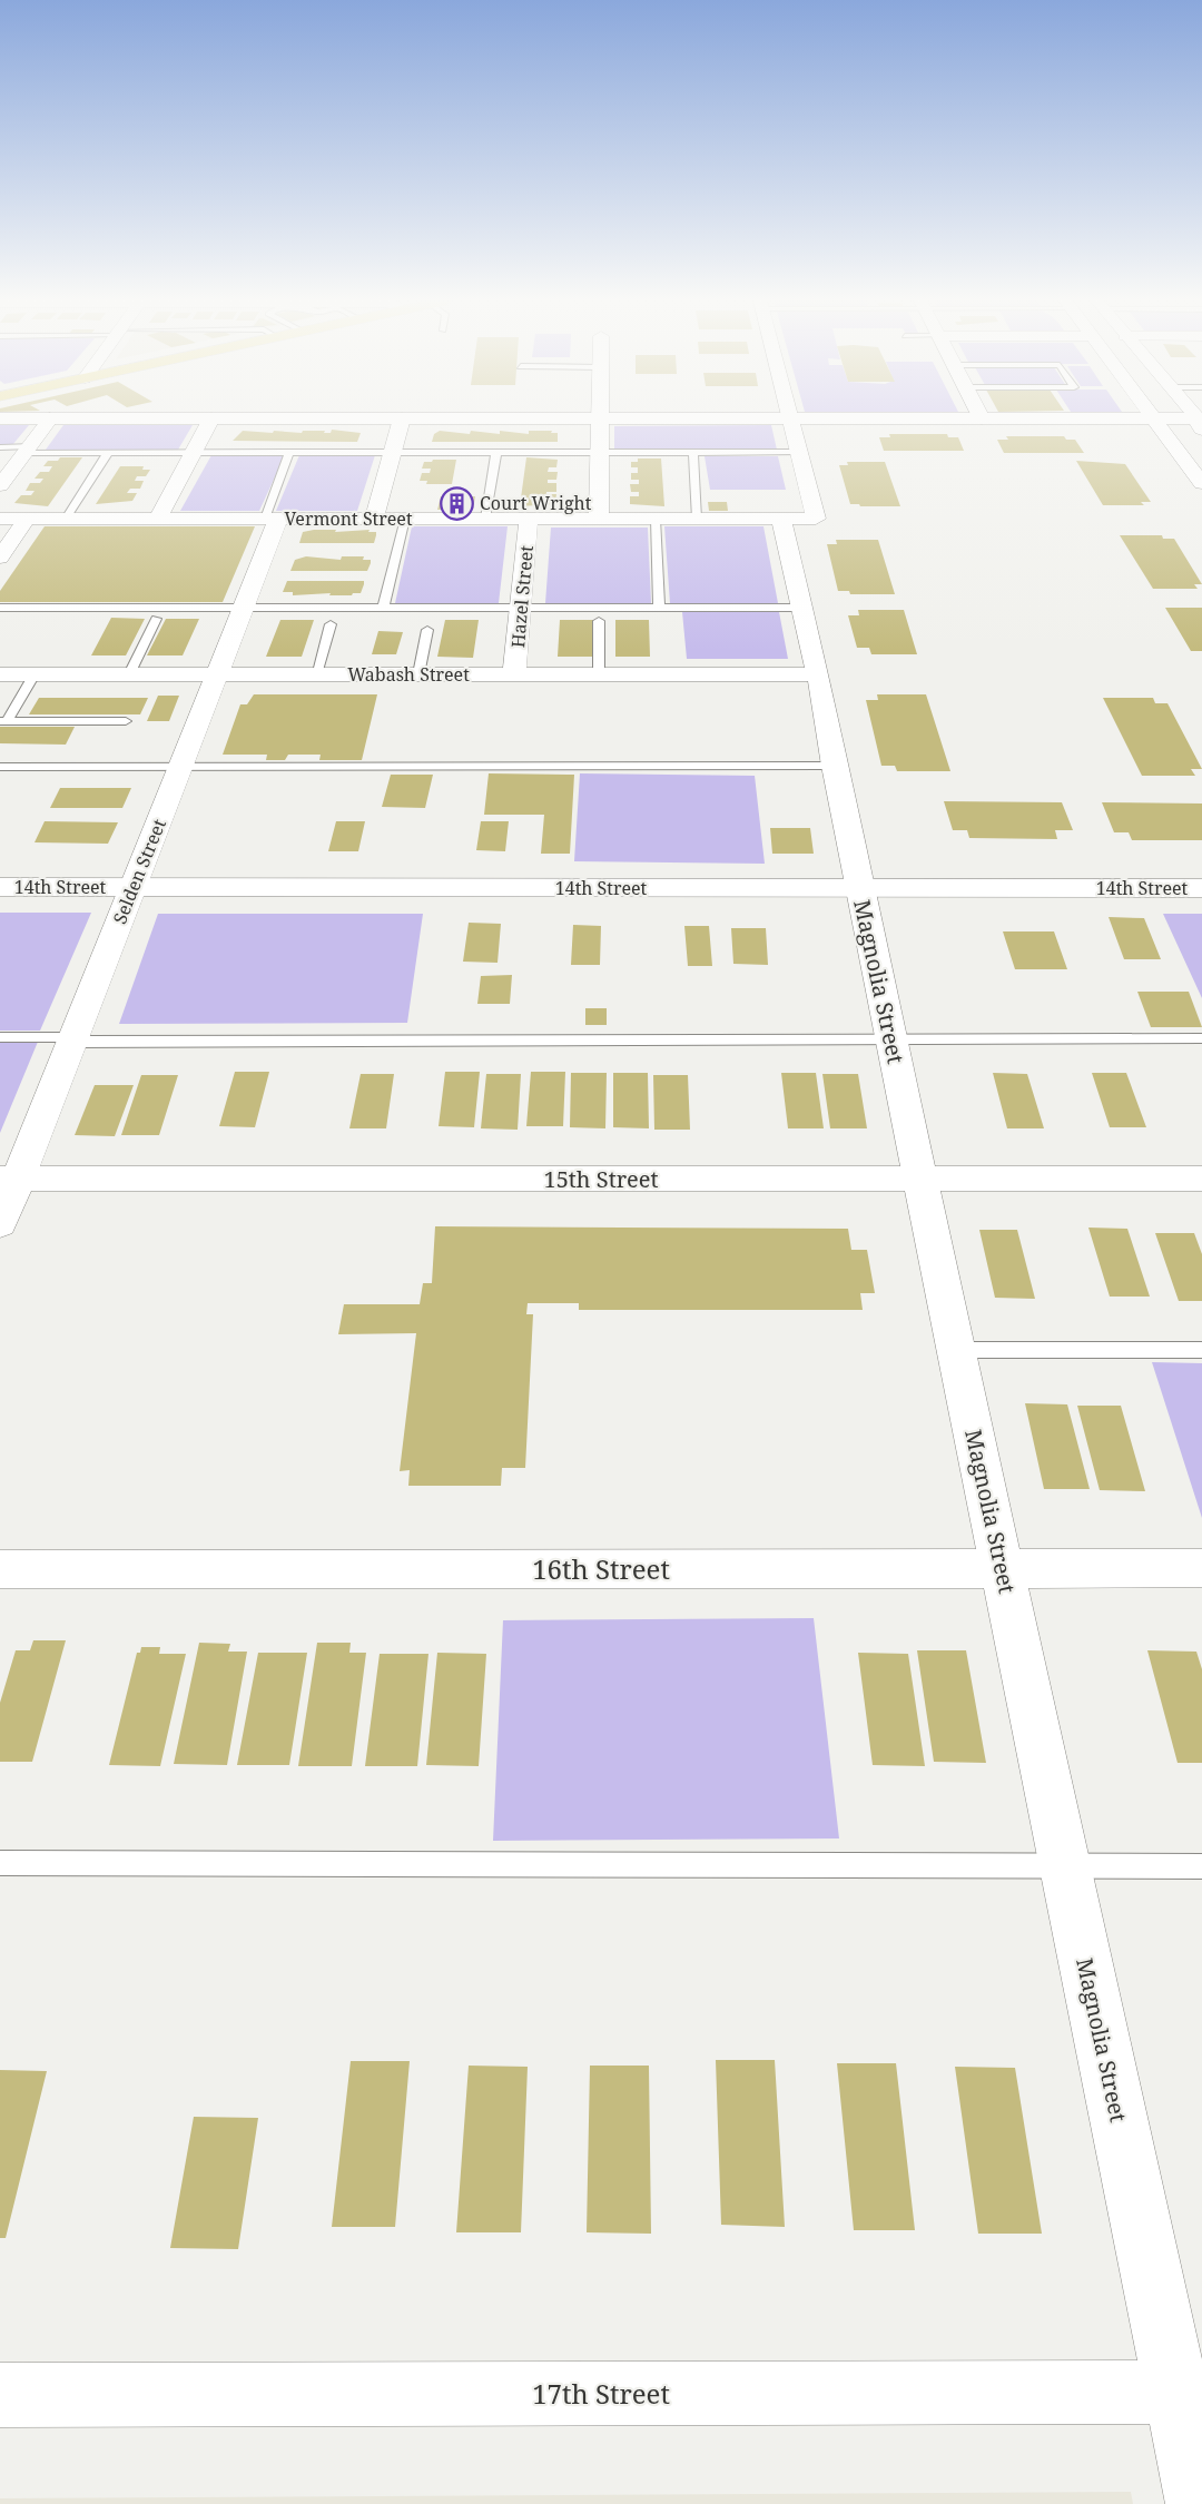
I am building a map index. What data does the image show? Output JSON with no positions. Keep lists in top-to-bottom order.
{
  "streets": {
    "street": [
      "Vermont Street",
      "Hazel Street",
      "Wabash Street",
      "Selden Street",
      "14th Street",
      "Magnolia Street",
      "15th Street",
      "16th Street",
      "17th Street"
    ]
  },
  "crossings": [
    ["Vermont Street", "Hazel Street"],
    ["Vermont Street", "Selden Street"],
    ["Vermont Street", "Magnolia Street"],
    ["Hazel Street", "Wabash Street"],
    ["Wabash Street", "Selden Street"],
    ["Wabash Street", "Magnolia Street"],
    ["Selden Street", "14th Street"],
    ["Selden Street", "15th Street"],
    ["14th Street", "Magnolia Street"],
    ["Magnolia Street", "15th Street"],
    ["Magnolia Street", "16th Street"],
    ["Magnolia Street", "17th Street"]
  ],
  "places": {
    "building": ["Court Wright"]
  }
}
